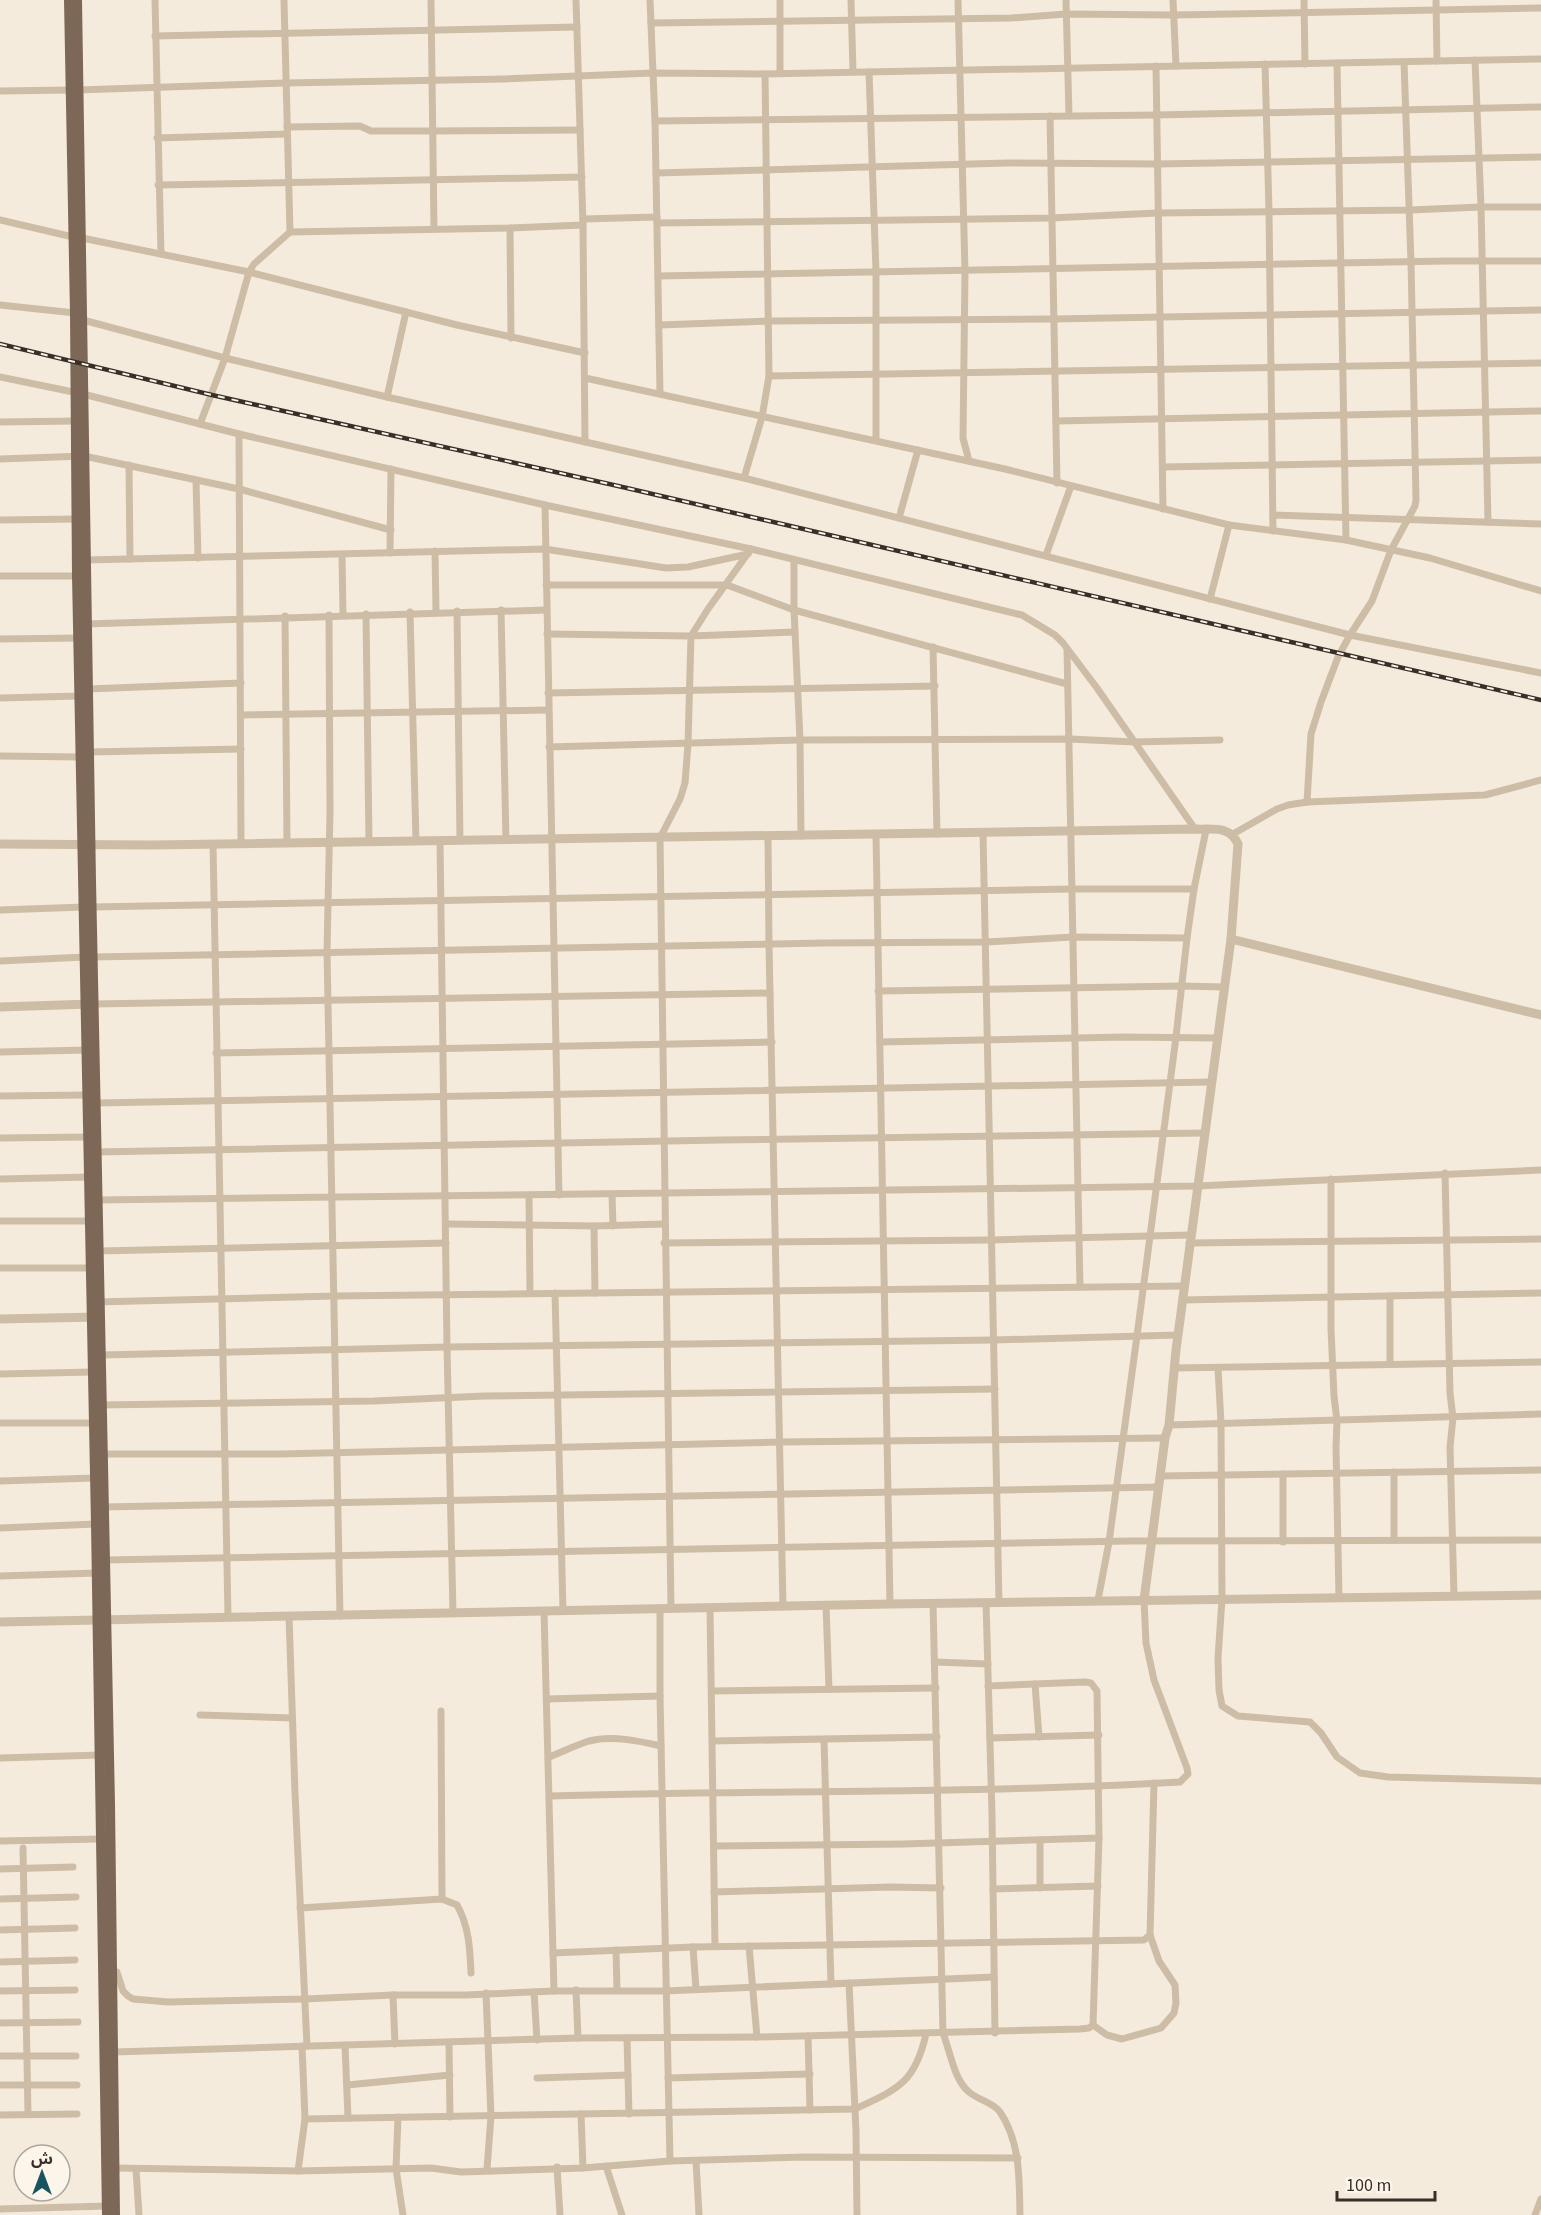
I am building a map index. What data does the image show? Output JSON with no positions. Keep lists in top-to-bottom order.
{
  "scale_bar": "100 m",
  "north": "top"
}
